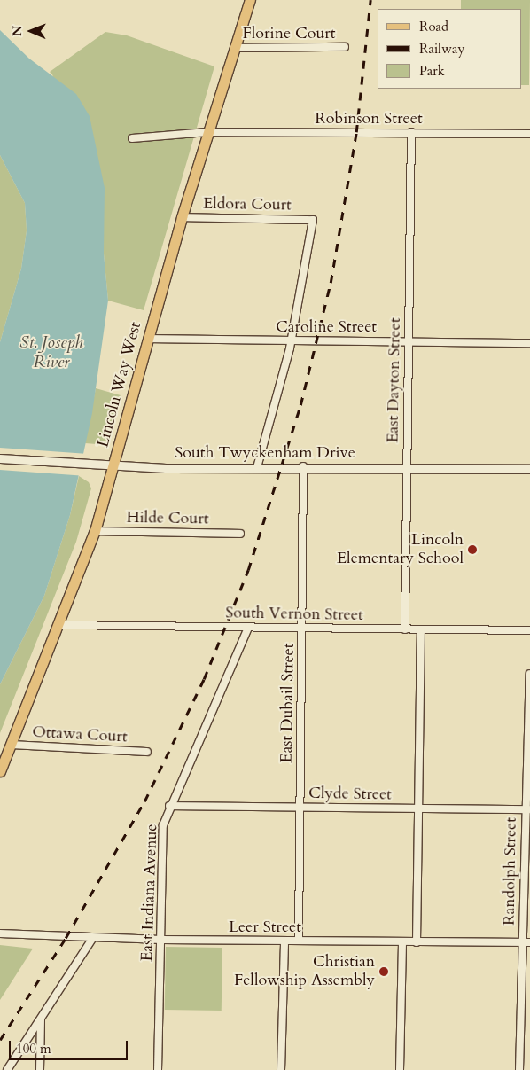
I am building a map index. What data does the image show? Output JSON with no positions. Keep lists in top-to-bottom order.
{
  "streets": {
    "main road": ["Lincoln Way West"],
    "street": [
      "Florine Court",
      "Robinson Street",
      "Eldora Court",
      "Caroline Street",
      "East Dayton Street",
      "South Twyckenham Drive",
      "Hilde Court",
      "South Vernon Street",
      "East Dubail Street",
      "Ottawa Court",
      "Clyde Street",
      "Randolph Street",
      "East Indiana Avenue",
      "Leer Street"
    ]
  },
  "crossings": [
    ["Florine Court", "Lincoln Way West"],
    ["Robinson Street", "East Dayton Street"],
    ["Robinson Street", "Lincoln Way West"],
    ["Eldora Court", "Caroline Street"],
    ["Eldora Court", "Lincoln Way West"],
    ["Caroline Street", "East Dayton Street"],
    ["Caroline Street", "Lincoln Way West"],
    ["East Dayton Street", "South Twyckenham Drive"],
    ["East Dayton Street", "South Vernon Street"],
    ["Lincoln Way West", "South Twyckenham Drive"],
    ["Lincoln Way West", "Hilde Court"],
    ["Lincoln Way West", "South Vernon Street"],
    ["Lincoln Way West", "Ottawa Court"],
    ["South Twyckenham Drive", "East Dubail Street"],
    ["South Vernon Street", "East Dubail Street"],
    ["South Vernon Street", "East Indiana Avenue"],
    ["East Dubail Street", "Clyde Street"],
    ["East Dubail Street", "Leer Street"],
    ["Clyde Street", "Randolph Street"],
    ["Clyde Street", "East Indiana Avenue"],
    ["Randolph Street", "Leer Street"],
    ["East Indiana Avenue", "Leer Street"]
  ],
  "water": ["St. Joseph River"],
  "places": ["Lincoln Elementary School", "Christian Fellowship Assembly"],
  "legend": ["Road", "Railway", "Park"],
  "scale_bar": "100 m",
  "north": "left"
}
